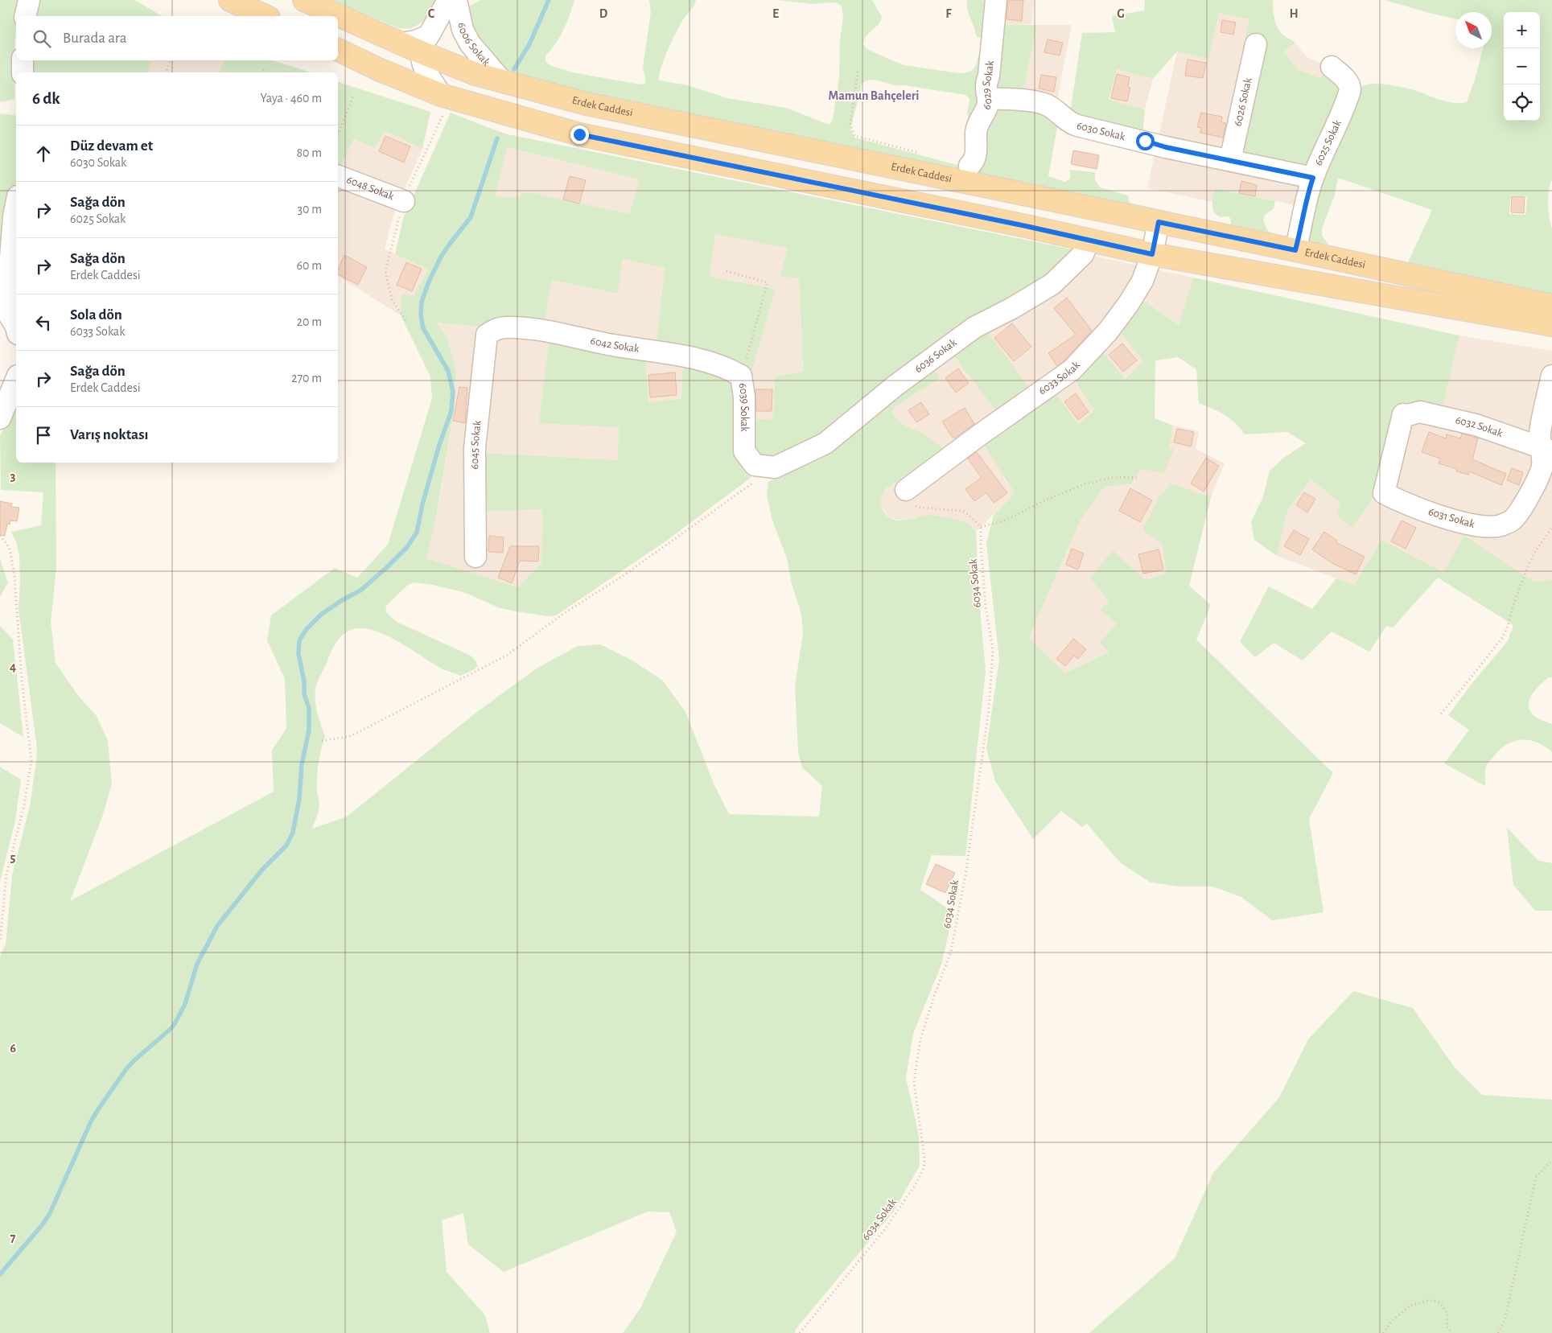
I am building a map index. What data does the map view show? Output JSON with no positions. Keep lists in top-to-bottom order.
{
  "streets": {
    "main road": ["Erdek Caddesi"],
    "lane": [
      "6006 Sokak",
      "6029 Sokak",
      "6026 Sokak",
      "6030 Sokak",
      "6025 Sokak",
      "6048 Sokak",
      "6042 Sokak",
      "6036 Sokak",
      "6033 Sokak",
      "6039 Sokak",
      "6032 Sokak",
      "6045 Sokak",
      "6031 Sokak"
    ],
    "path": ["6034 Sokak"]
  },
  "crossings": [
    ["6006 Sokak", "Erdek Caddesi"],
    ["6029 Sokak", "6030 Sokak"],
    ["6026 Sokak", "6030 Sokak"],
    ["Erdek Caddesi", "6025 Sokak"],
    ["Erdek Caddesi", "6033 Sokak"],
    ["6030 Sokak", "6025 Sokak"],
    ["6042 Sokak", "6039 Sokak"],
    ["6042 Sokak", "6045 Sokak"],
    ["6036 Sokak", "6039 Sokak"],
    ["6032 Sokak", "6031 Sokak"]
  ],
  "districts": ["Mamun Bahçeleri"],
  "north": "top left",
  "page": {
    "map_buttons": ["+", "−"],
    "search": "Burada ara",
    "heading": ["6 dk", "Yaya · 460 m"],
    "list": [
      ["Düz devam et", "6030 Sokak", "80 m"],
      ["Sağa dön", "6025 Sokak", "30 m"],
      ["Sağa dön", "Erdek Caddesi", "60 m"],
      ["Sola dön", "6033 Sokak", "20 m"],
      ["Sağa dön", "Erdek Caddesi", "270 m"],
      "Varış noktası"
    ]
  },
  "grid": {
    "columns": [
      "C",
      "D",
      "E",
      "F",
      "G",
      "H"
    ],
    "rows": [
      "3",
      "4",
      "5",
      "6",
      "7"
    ]
  }
}
